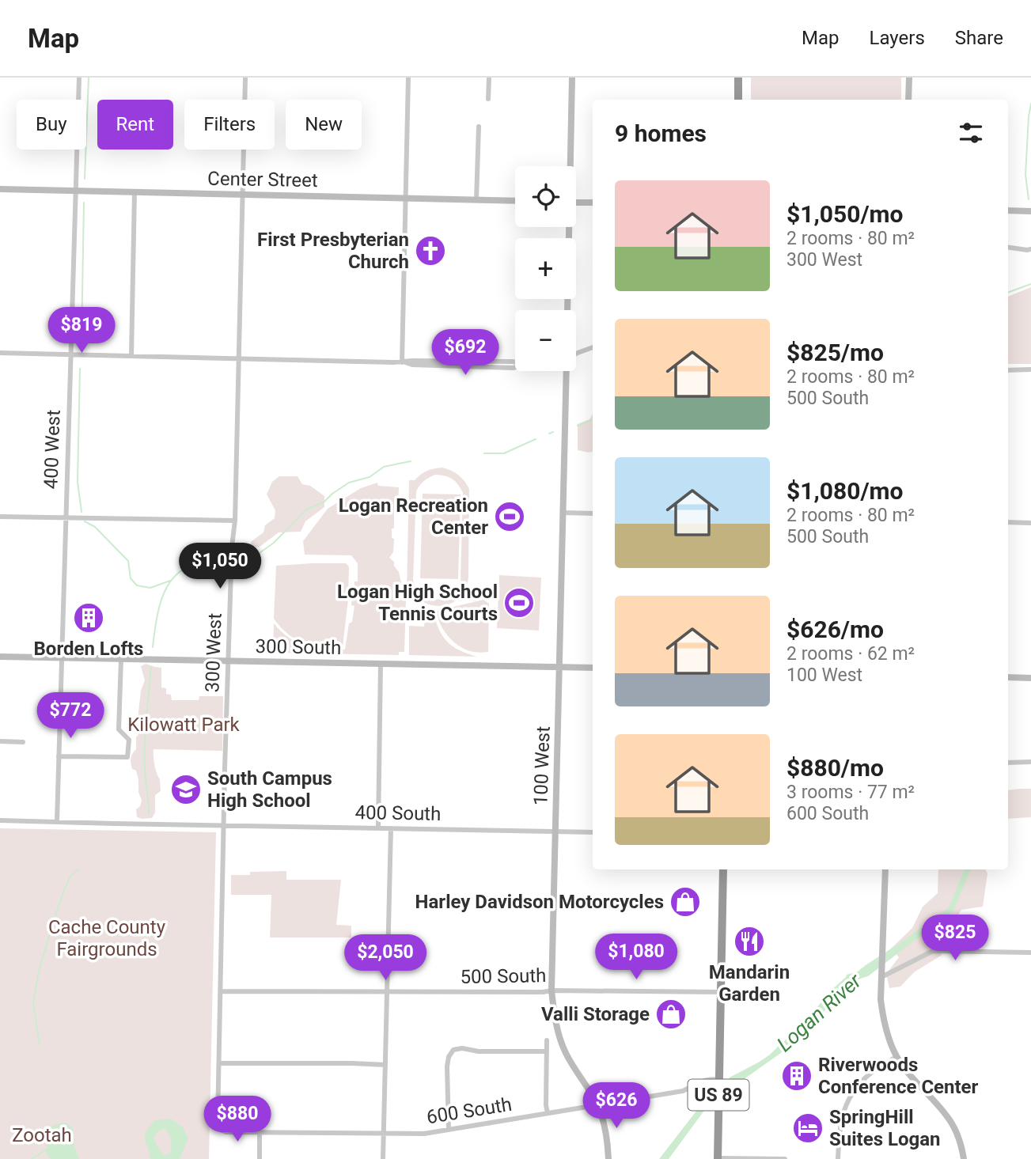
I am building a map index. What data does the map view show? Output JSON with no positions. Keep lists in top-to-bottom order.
{
  "streets": {
    "highway": ["US 89"],
    "street": [
      "Center Street",
      "400 West",
      "300 South",
      "300 West",
      "100 West",
      "400 South",
      "500 South",
      "600 South"
    ]
  },
  "crossings": [
    ["Center Street", "400 West"],
    ["Center Street", "300 West"],
    ["400 West", "300 South"],
    ["400 West", "400 South"],
    ["300 South", "300 West"],
    ["300 South", "100 West"],
    ["300 West", "400 South"],
    ["300 West", "500 South"],
    ["300 West", "600 South"],
    ["100 West", "400 South"],
    ["100 West", "500 South"],
    ["100 West", "600 South"],
    ["500 South", "US 89"],
    ["US 89", "600 South"]
  ],
  "water": ["Logan River"],
  "parks": ["Kilowatt Park", "Cache County Fairgrounds", "Zootah"],
  "places": {
    "church": ["First Presbyterian Church"],
    "sports": ["Logan Recreation Center", "Logan High School Tennis Courts"],
    "building": ["Borden Lofts", "Riverwoods Conference Center"],
    "school or university": ["South Campus High School"],
    "shop": ["Harley Davidson Motorcycles", "Valli Storage"],
    "restaurant": ["Mandarin Garden"],
    "hotel": ["SpringHill Suites Logan"]
  },
  "page": {
    "header": "Map",
    "nav": ["Map", "Layers", "Share"],
    "chip": [
      "Buy",
      "Rent",
      "Filters",
      "New"
    ],
    "heading": "9 homes",
    "map_buttons": ["+", "−"],
    "list": [
      {
        "name": "$1,050/mo",
        "note": "2 rooms · 80 m² · 300 West"
      },
      {
        "name": "$825/mo",
        "note": "2 rooms · 80 m² · 500 South"
      },
      {
        "name": "$1,080/mo",
        "note": "2 rooms · 80 m² · 500 South"
      },
      {
        "name": "$626/mo",
        "note": "2 rooms · 62 m² · 100 West"
      },
      {
        "name": "$880/mo",
        "note": "3 rooms · 77 m² · 600 South"
      }
    ],
    "price": [
      "$819",
      "$692",
      "$1,050",
      "$772",
      "$825",
      "$1,080",
      "$2,050",
      "$626",
      "$880"
    ]
  }
}
